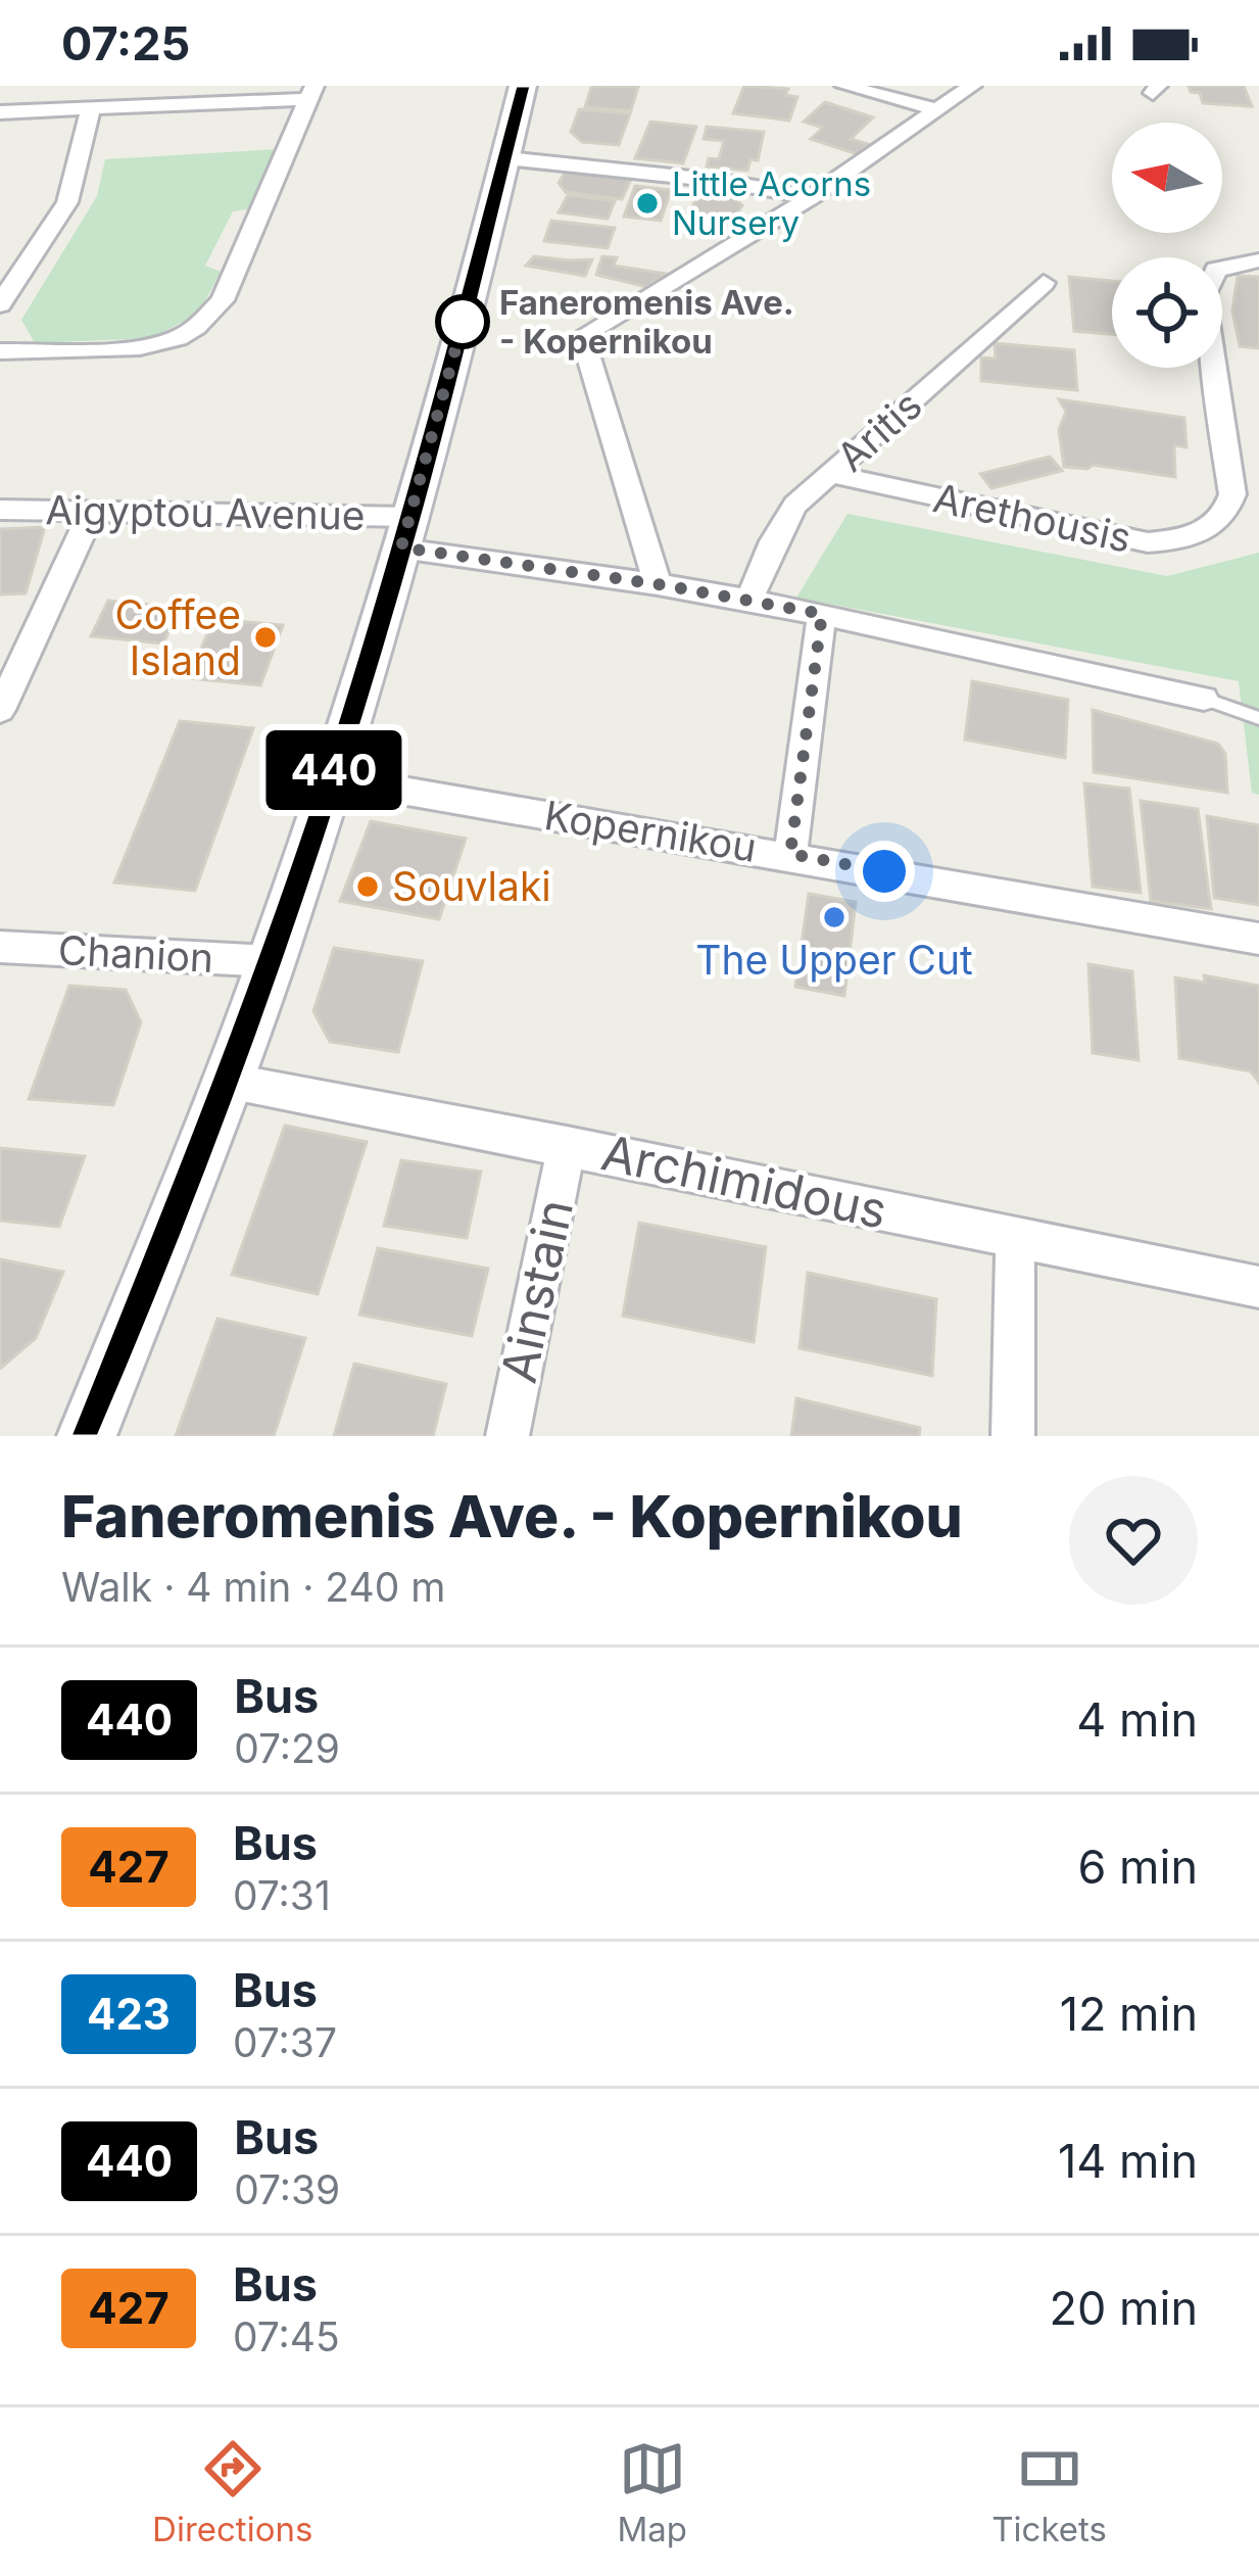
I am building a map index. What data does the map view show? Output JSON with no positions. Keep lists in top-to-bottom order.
{
  "streets": {
    "street": [
      "Aritis",
      "Aigyptou Avenue",
      "Arethousis",
      "Kopernikou",
      "Chanion",
      "Archimidous",
      "Ainstain"
    ]
  },
  "crossings": [
    ["Aritis", "Arethousis"],
    ["Archimidous", "Ainstain"]
  ],
  "places": [
    "Little Acorns Nursery",
    "Faneromenis Ave. - Kopernikou",
    "Coffee Island",
    "Souvlaki",
    "The Upper Cut"
  ],
  "lines": ["bus line 440"],
  "north": "left",
  "page": {
    "status": "07:25",
    "on_map": "440",
    "heading": ["Faneromenis Ave. - Kopernikou", "Walk · 4 min · 240 m"],
    "list": [
      {
        "mark": "440",
        "name": "Bus",
        "note": "07:29",
        "value": "4 min"
      },
      {
        "mark": "427",
        "name": "Bus",
        "note": "07:31",
        "value": "6 min"
      },
      {
        "mark": "423",
        "name": "Bus",
        "note": "07:37",
        "value": "12 min"
      },
      {
        "mark": "440",
        "name": "Bus",
        "note": "07:39",
        "value": "14 min"
      },
      {
        "mark": "427",
        "name": "Bus",
        "note": "07:45",
        "value": "20 min"
      }
    ],
    "tabs": ["Directions", "Map", "Tickets"]
  }
}
